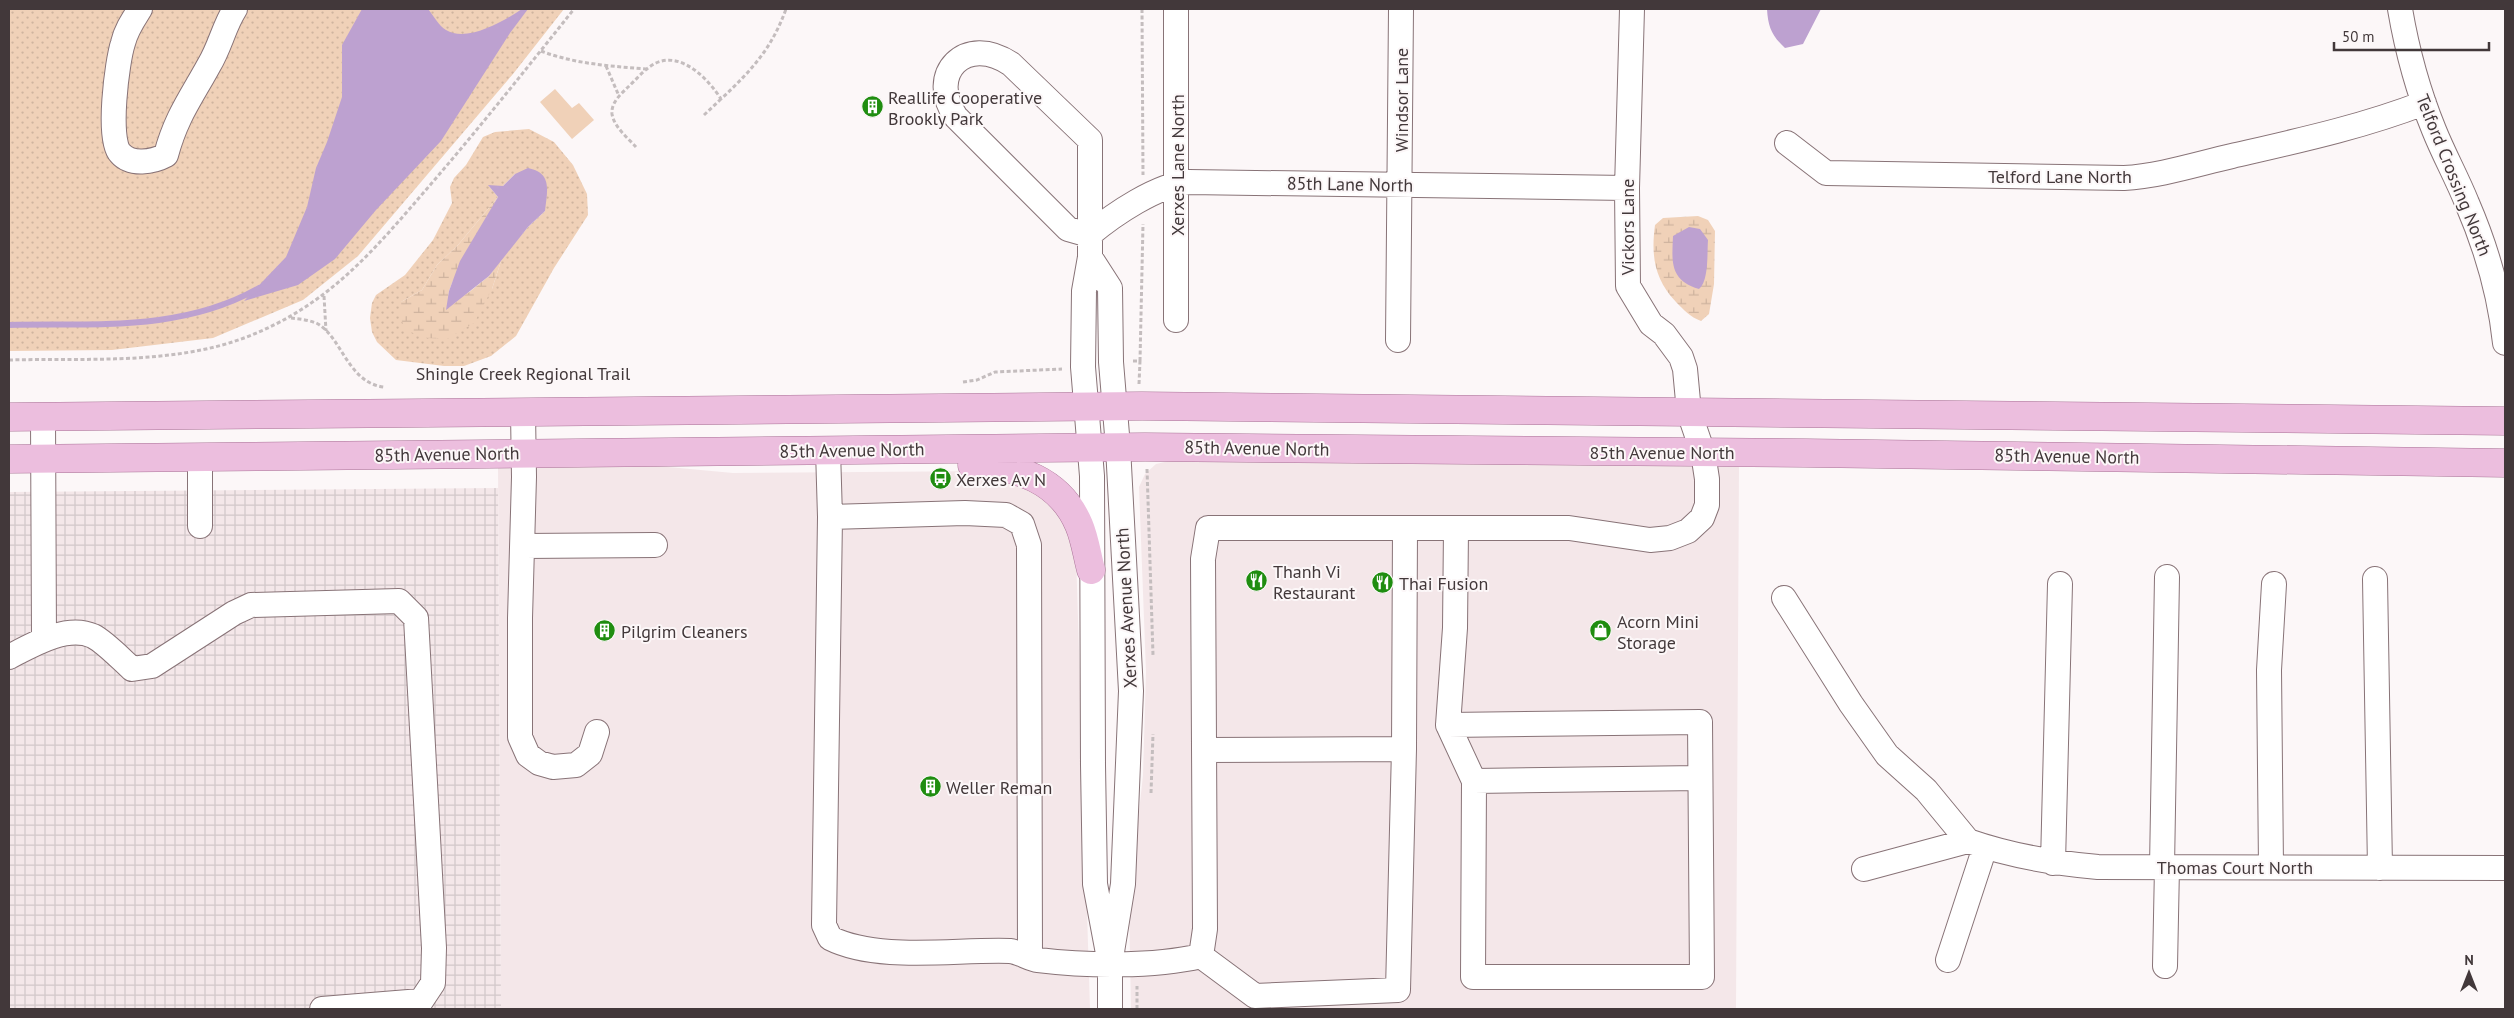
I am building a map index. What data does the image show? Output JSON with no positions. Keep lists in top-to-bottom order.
{
  "streets": {
    "main road": ["85th Avenue North"],
    "street": [
      "Windsor Lane",
      "Xerxes Lane North",
      "Telford Crossing North",
      "Telford Lane North",
      "85th Lane North",
      "Vickors Lane",
      "Xerxes Avenue North",
      "Thomas Court North"
    ],
    "path": ["Shingle Creek Regional Trail"]
  },
  "crossings": [
    ["Windsor Lane", "85th Lane North"],
    ["Xerxes Lane North", "85th Lane North"],
    ["Telford Crossing North", "Telford Lane North"],
    ["85th Lane North", "Vickors Lane"],
    ["85th Lane North", "Xerxes Avenue North"],
    ["Vickors Lane", "85th Avenue North"],
    ["85th Avenue North", "Xerxes Avenue North"]
  ],
  "places": {
    "building": ["Reallife Cooperative Brookly Park", "Pilgrim Cleaners", "Weller Reman"],
    "bus stop": ["Xerxes Av N"],
    "restaurant": ["Thanh Vi Restaurant", "Thai Fusion"],
    "shop": ["Acorn Mini Storage"]
  },
  "scale_bar": "50 m",
  "north": "top"
}
